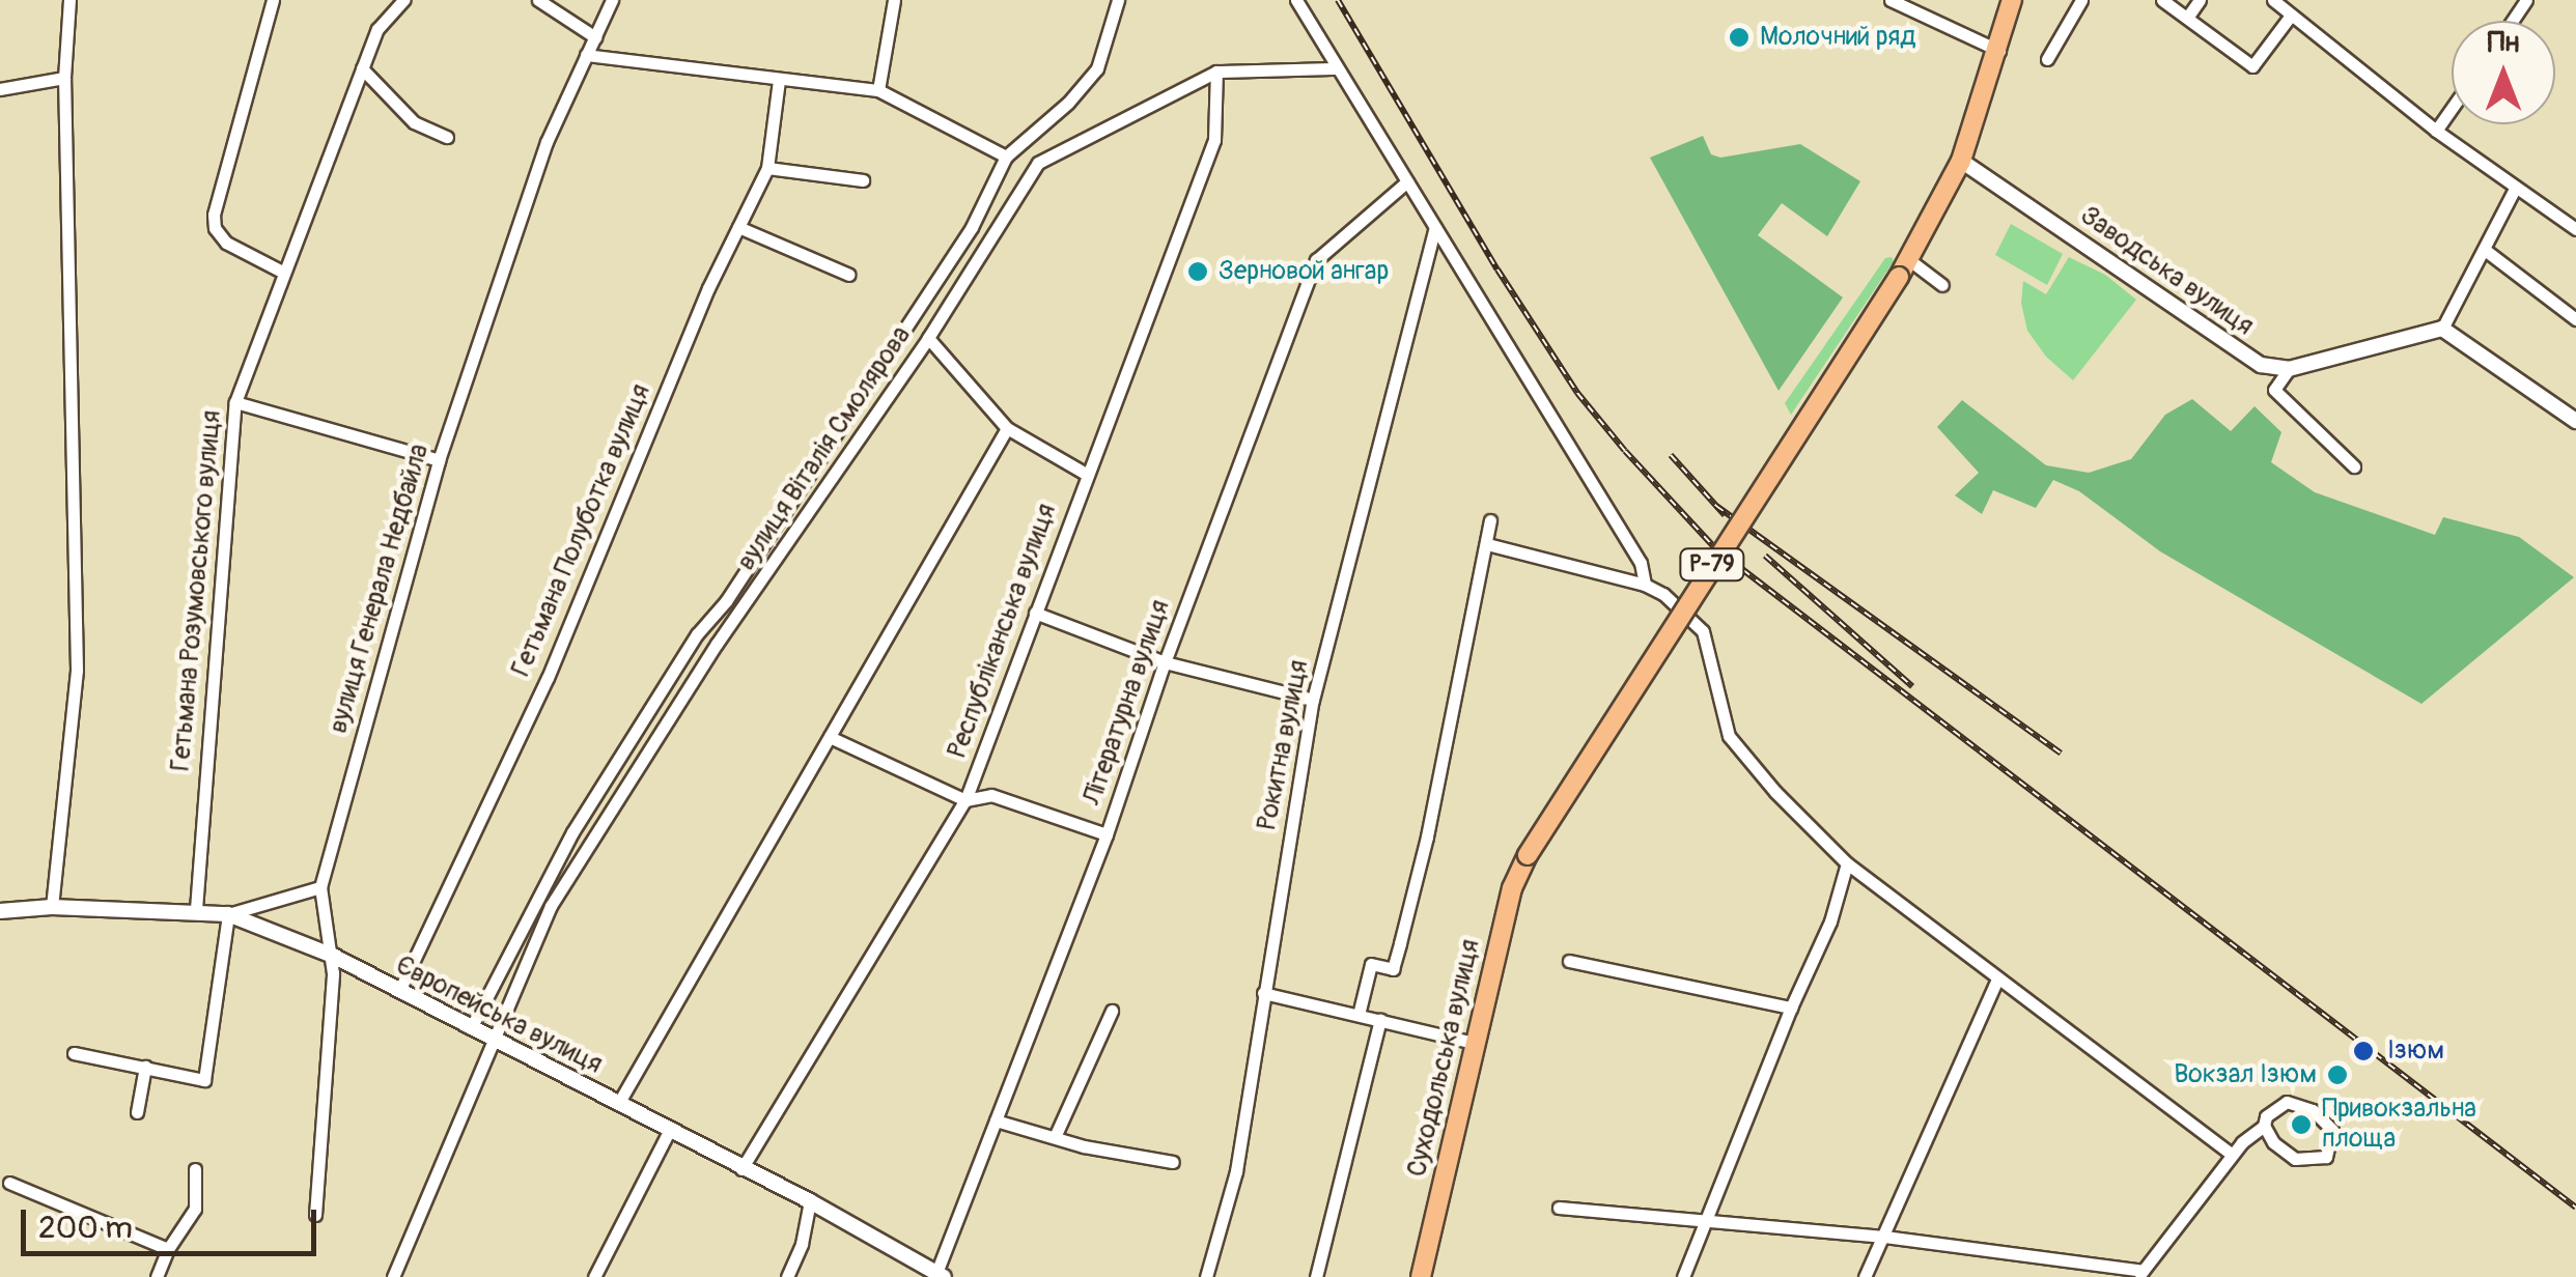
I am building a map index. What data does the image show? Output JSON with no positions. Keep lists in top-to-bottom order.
{
  "streets": {
    "main road": ["Р-79", "Суходольська вулиця"],
    "street": [
      "Заводська вулиця",
      "вулиця Віталія Смолярова",
      "Гетьмана Полуботка вулиця",
      "вулиця Генерала Недбайла",
      "Гетьмана Розумовського вулиця",
      "Республіканська вулиця",
      "Літературна вулиця",
      "Рокитна вулиця",
      "Європейська вулиця"
    ]
  },
  "crossings": [
    ["Заводська вулиця", "Р-79"],
    ["вулиця Віталія Смолярова", "Республіканська вулиця"],
    ["вулиця Віталія Смолярова", "Європейська вулиця"],
    ["Гетьмана Полуботка вулиця", "Європейська вулиця"],
    ["Р-79", "Суходольська вулиця"],
    ["вулиця Генерала Недбайла", "Європейська вулиця"],
    ["Гетьмана Розумовського вулиця", "Європейська вулиця"],
    ["Республіканська вулиця", "Європейська вулиця"],
    ["Літературна вулиця", "Європейська вулиця"]
  ],
  "places": [
    "Молочний ряд",
    "Зерновой ангар",
    "Ізюм",
    "Вокзал Ізюм",
    "Привокзальна площа"
  ],
  "scale_bar": "200 m",
  "north": "top"
}
